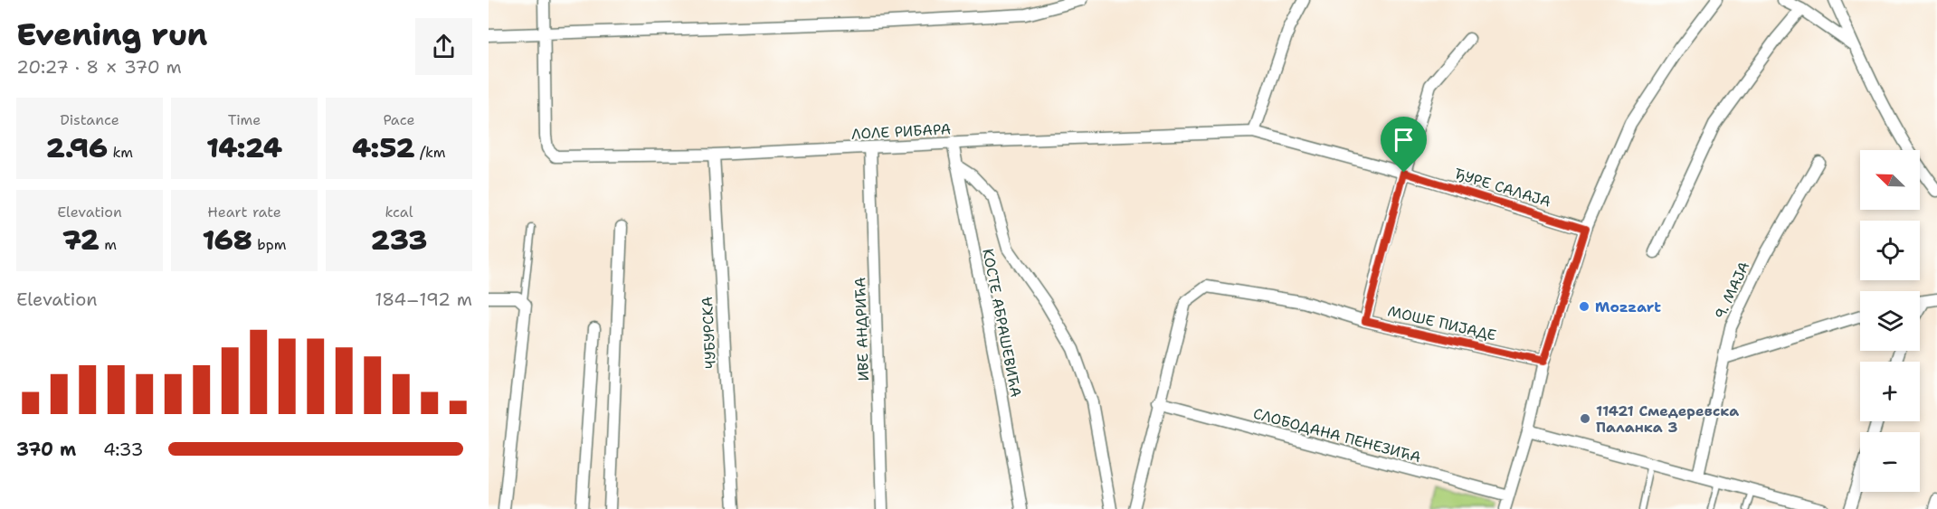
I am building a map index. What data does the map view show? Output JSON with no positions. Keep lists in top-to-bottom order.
{
  "streets": {
    "street": [
      "ЛОЛЕ РИБАРА",
      "ЂУРЕ САЛАЈА",
      "9. МАЈА",
      "КОСТЕ АБРАШЕВИЋА",
      "МОШЕ ПИЈАДЕ",
      "ИВЕ АНДРИЋА",
      "ЧУБУРСКА",
      "СЛОБОДАНА ПЕНЕЗИЋА"
    ]
  },
  "crossings": [
    ["ЛОЛЕ РИБАРА", "ЂУРЕ САЛАЈА"],
    ["ЛОЛЕ РИБАРА", "КОСТЕ АБРАШЕВИЋА"],
    ["ЛОЛЕ РИБАРА", "ИВЕ АНДРИЋА"],
    ["ЛОЛЕ РИБАРА", "ЧУБУРСКА"],
    ["МОШЕ ПИЈАДЕ", "СЛОБОДАНА ПЕНЕЗИЋА"]
  ],
  "places": ["Mozzart", "11421 Смедеревска Паланка 3"],
  "north": "top left",
  "page": {
    "heading": ["Evening run", "20:27 · 8 × 370 m"],
    "stats": [
      ["Distance", "2.96 km"],
      ["Time", "14:24"],
      ["Pace", "4:52 /km"],
      ["Elevation", "72 m"],
      ["Heart rate", "168 bpm"],
      ["kcal", "233"]
    ],
    "map_buttons": ["+", "−"],
    "chart": ["Elevation", "184–192 m"],
    "list": [
      {
        "name": "370 m",
        "note": "4:33"
      }
    ]
  }
}
